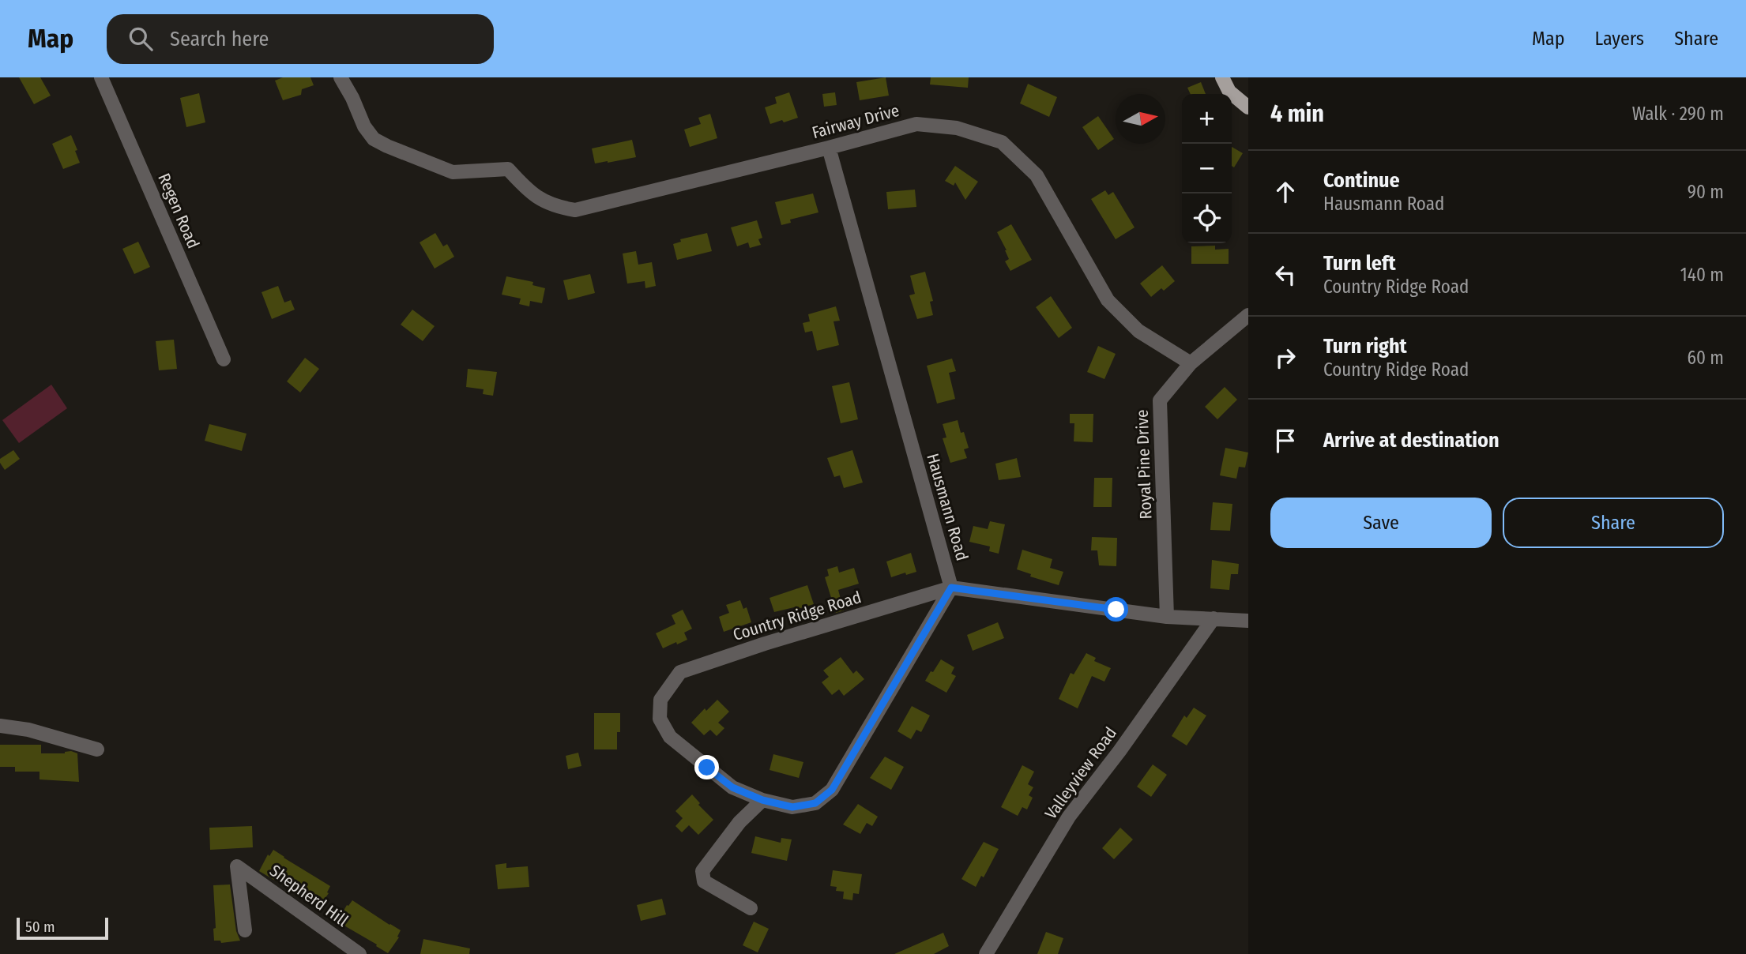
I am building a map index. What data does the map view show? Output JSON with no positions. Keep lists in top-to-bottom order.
{
  "streets": {
    "street": [
      "Fairway Drive",
      "Regen Road",
      "Royal Pine Drive",
      "Hausmann Road",
      "Country Ridge Road",
      "Valleyview Road",
      "Shepherd Hill"
    ]
  },
  "crossings": [
    ["Fairway Drive", "Royal Pine Drive"],
    ["Fairway Drive", "Hausmann Road"],
    ["Royal Pine Drive", "Hausmann Road"],
    ["Hausmann Road", "Country Ridge Road"],
    ["Hausmann Road", "Valleyview Road"]
  ],
  "scale_bar": "50 m",
  "north": "right",
  "page": {
    "header": "Map",
    "search": "Search here",
    "nav": ["Map", "Layers", "Share"],
    "heading": ["4 min", "Walk · 290 m"],
    "map_buttons": ["+", "−"],
    "list": [
      ["Continue", "Hausmann Road", "90 m"],
      ["Turn left", "Country Ridge Road", "140 m"],
      ["Turn right", "Country Ridge Road", "60 m"],
      "Arrive at destination"
    ],
    "buttons": ["Save", "Share"],
    "scale": "50 m"
  }
}
